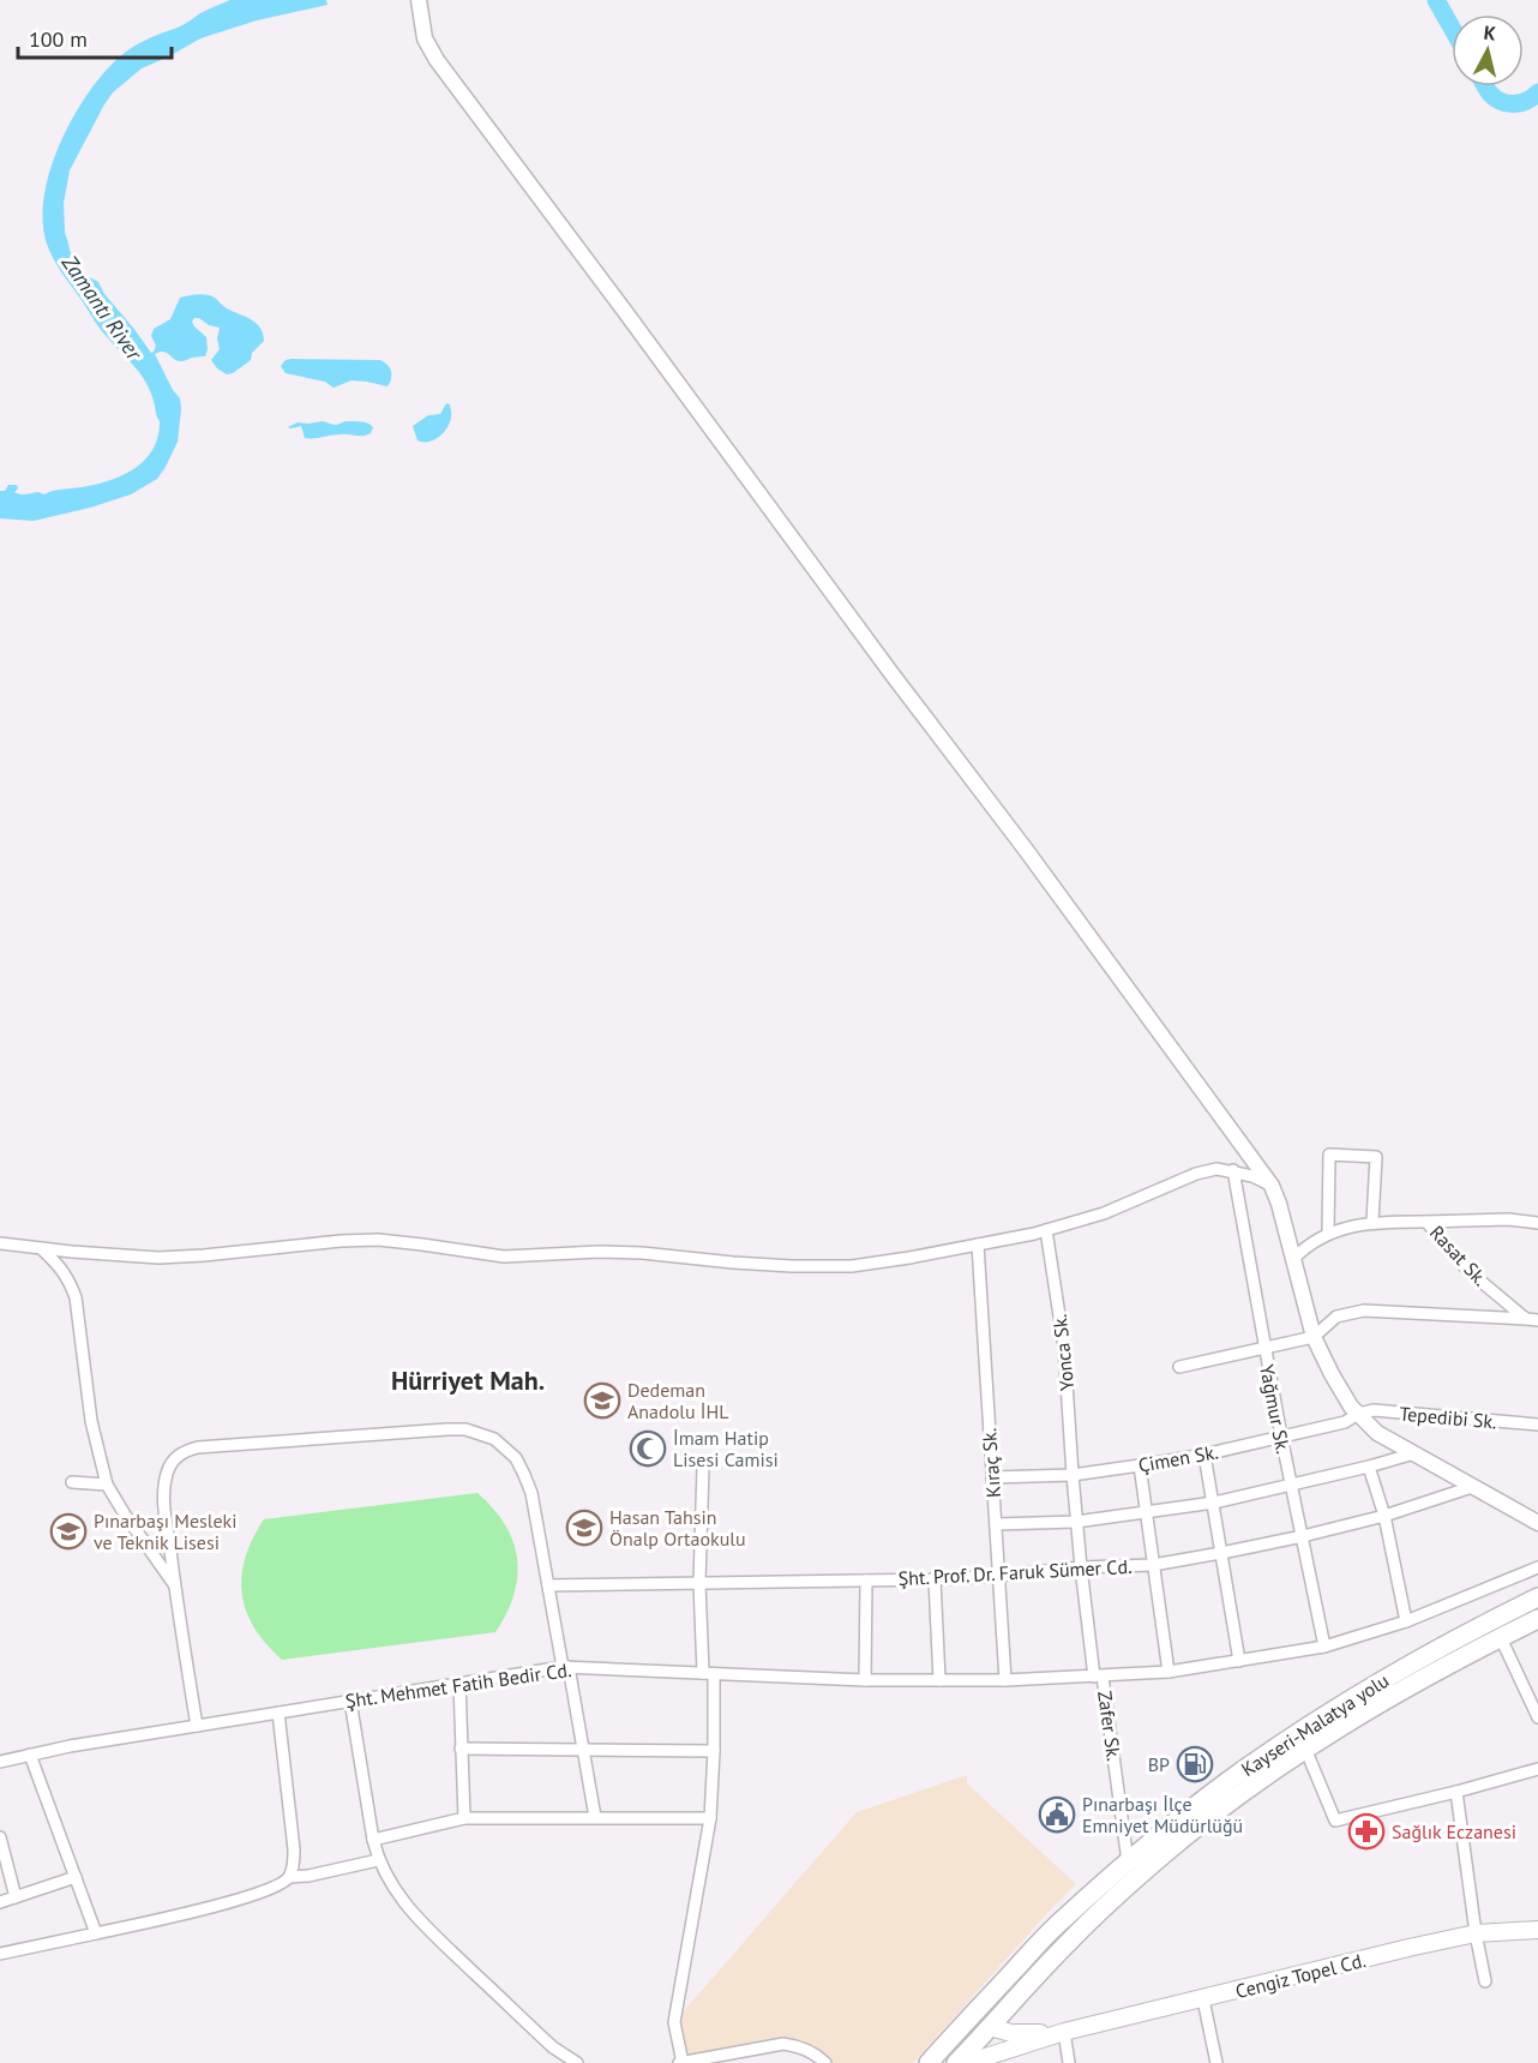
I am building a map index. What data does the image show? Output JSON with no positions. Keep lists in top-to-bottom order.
{
  "streets": {
    "highway": ["Kayseri-Malatya yolu"],
    "main road": ["Cengiz Topel Cd."],
    "street": [
      "Rasat Sk.",
      "Yonca Sk.",
      "Yağmur Sk.",
      "Tepedibi Sk.",
      "Çimen Sk.",
      "Kıraç Sk.",
      "Şht. Prof. Dr. Faruk Sümer Cd.",
      "Şht. Mehmet Fatih Bedir Cd.",
      "Zafer Sk."
    ]
  },
  "crossings": [
    ["Yonca Sk.", "Çimen Sk."],
    ["Yonca Sk.", "Zafer Sk."],
    ["Yağmur Sk.", "Çimen Sk."],
    ["Yağmur Sk.", "Şht. Prof. Dr. Faruk Sümer Cd."],
    ["Yağmur Sk.", "Şht. Mehmet Fatih Bedir Cd."],
    ["Tepedibi Sk.", "Çimen Sk."],
    ["Çimen Sk.", "Kıraç Sk."],
    ["Çimen Sk.", "Zafer Sk."],
    ["Kıraç Sk.", "Şht. Prof. Dr. Faruk Sümer Cd."],
    ["Kıraç Sk.", "Şht. Mehmet Fatih Bedir Cd."],
    ["Şht. Prof. Dr. Faruk Sümer Cd.", "Zafer Sk."],
    ["Şht. Mehmet Fatih Bedir Cd.", "Zafer Sk."],
    ["Kayseri-Malatya yolu", "Zafer Sk."]
  ],
  "districts": ["Hürriyet Mah."],
  "water": ["Zamantı River"],
  "places": {
    "school or university": ["Dedeman Anadolu İHL", "Hasan Tahsin Önalp Ortaokulu", "Pınarbaşı Mesleki ve Teknik Lisesi"],
    "mosque": ["İmam Hatip Lisesi Camisi"],
    "fuel station": ["BP"],
    "public building": ["Pınarbaşı İlçe Emniyet Müdürlüğü"],
    "pharmacy": ["Sağlık Eczanesi"]
  },
  "scale_bar": "100 m",
  "north": "top"
}
